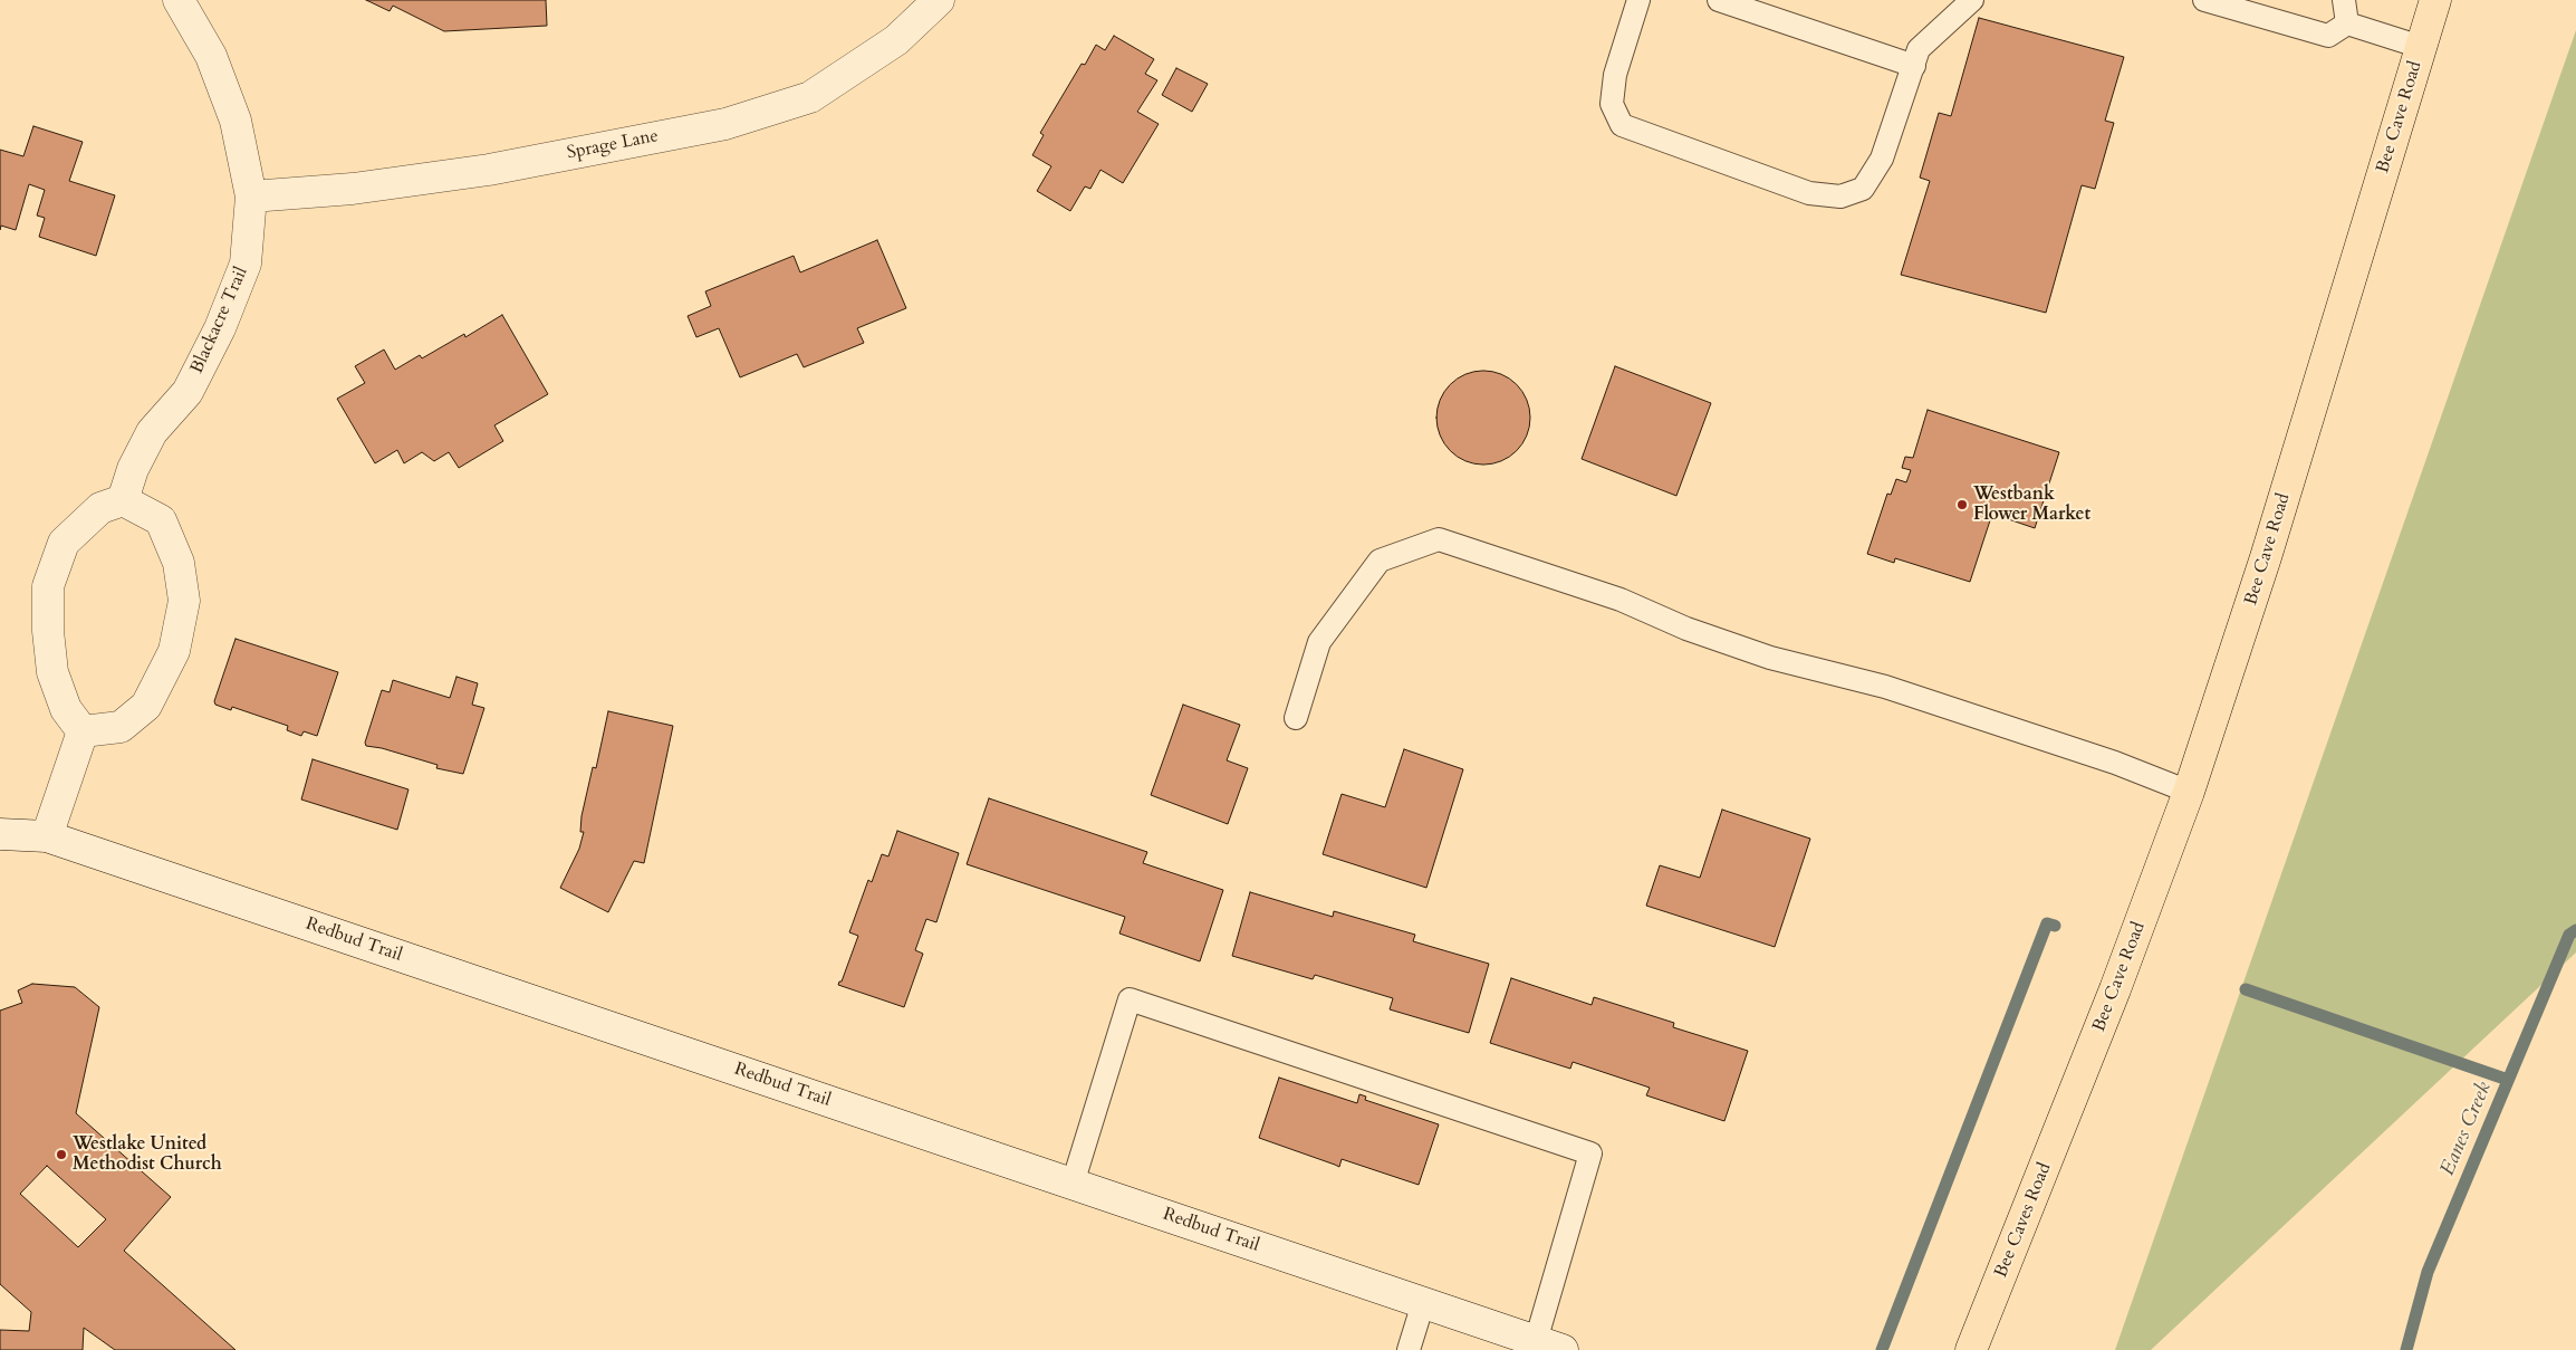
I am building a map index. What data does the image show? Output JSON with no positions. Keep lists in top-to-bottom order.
{
  "streets": {
    "main road": ["Bee Cave Road", "Bee Caves Road"],
    "street": ["Sprage Lane", "Blackacre Trail", "Redbud Trail"]
  },
  "crossings": [
    ["Bee Cave Road", "Bee Caves Road"],
    ["Sprage Lane", "Blackacre Trail"]
  ],
  "water": ["Eanes Creek"],
  "places": ["Westbank Flower Market", "Westlake United Methodist Church"]
}
